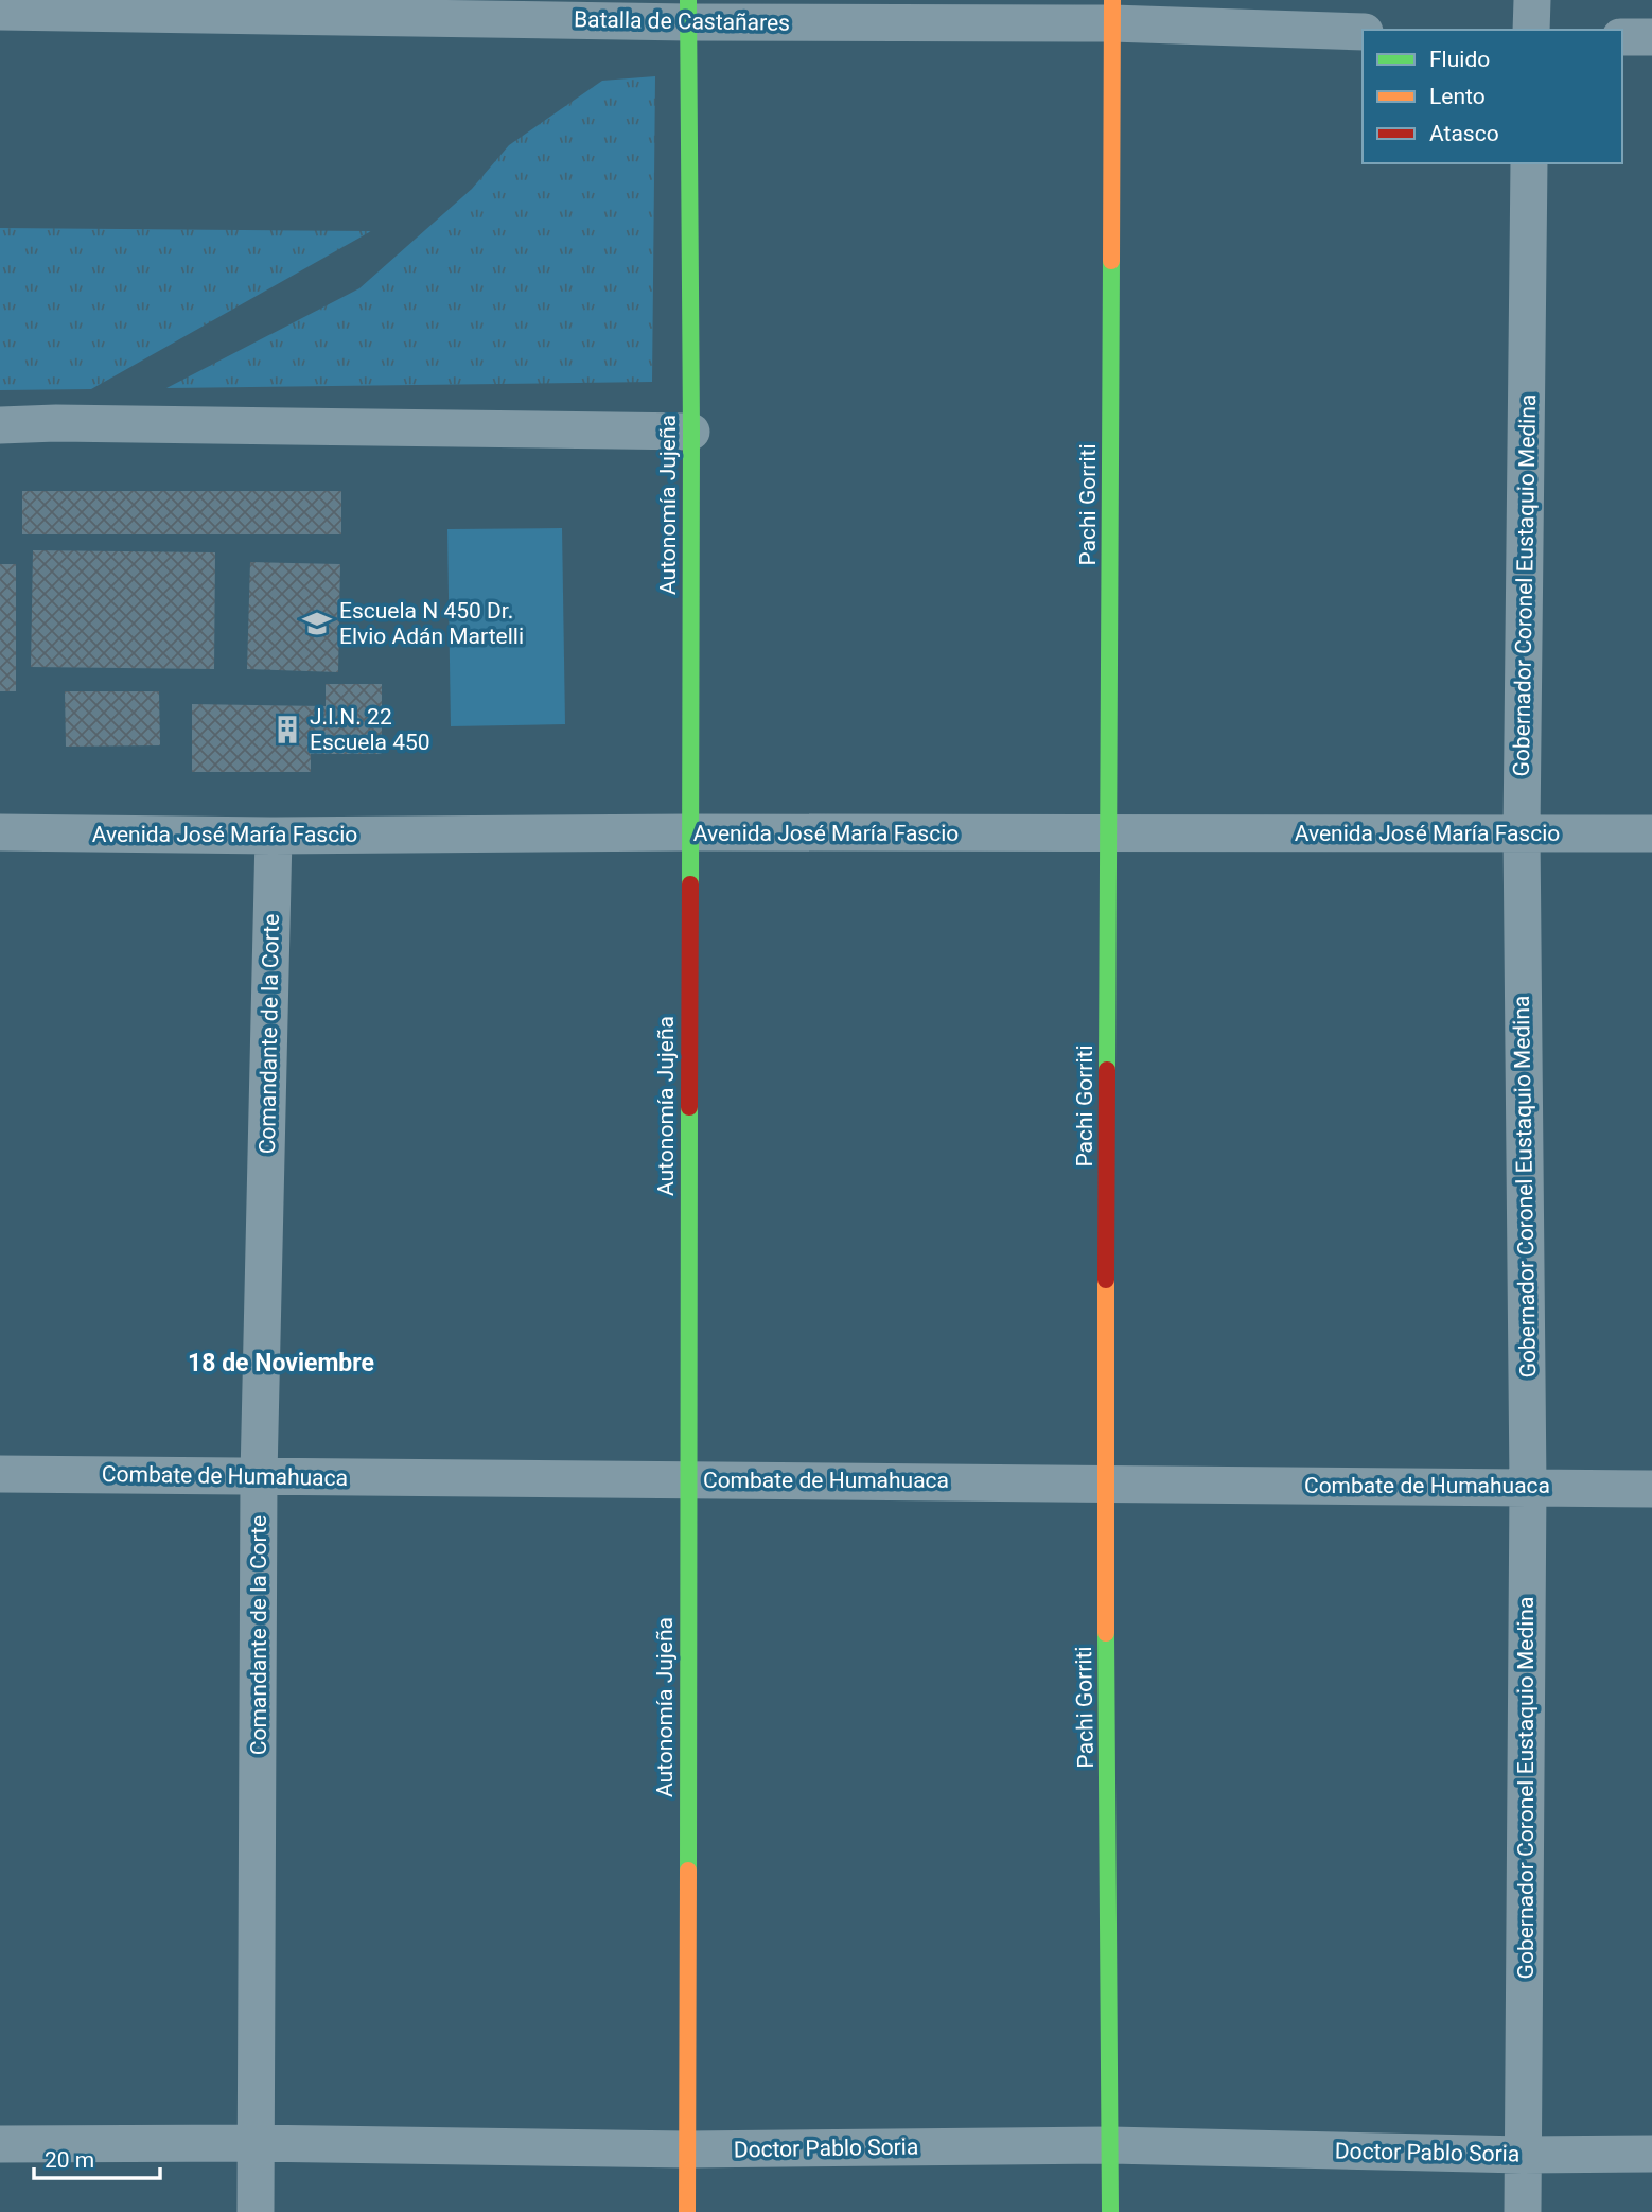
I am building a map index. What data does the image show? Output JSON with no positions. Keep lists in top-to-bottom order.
{
  "streets": {
    "street": [
      "Batalla de Castañares",
      "Autonomía Jujeña",
      "Pachi Gorriti",
      "Gobernador Coronel Eustaquio Medina",
      "Avenida José María Fascio",
      "Comandante de la Corte",
      "Combate de Humahuaca",
      "Doctor Pablo Soria"
    ]
  },
  "crossings": [
    ["Batalla de Castañares", "Autonomía Jujeña"],
    ["Batalla de Castañares", "Pachi Gorriti"],
    ["Autonomía Jujeña", "Avenida José María Fascio"],
    ["Autonomía Jujeña", "Combate de Humahuaca"],
    ["Autonomía Jujeña", "Doctor Pablo Soria"],
    ["Pachi Gorriti", "Avenida José María Fascio"],
    ["Pachi Gorriti", "Combate de Humahuaca"],
    ["Pachi Gorriti", "Doctor Pablo Soria"],
    ["Gobernador Coronel Eustaquio Medina", "Avenida José María Fascio"],
    ["Gobernador Coronel Eustaquio Medina", "Combate de Humahuaca"],
    ["Gobernador Coronel Eustaquio Medina", "Doctor Pablo Soria"],
    ["Avenida José María Fascio", "Comandante de la Corte"],
    ["Comandante de la Corte", "Combate de Humahuaca"],
    ["Comandante de la Corte", "Doctor Pablo Soria"]
  ],
  "districts": ["18 de Noviembre"],
  "places": {
    "school or university": ["Escuela N 450 Dr. Elvio Adán Martelli"],
    "building": ["J.I.N. 22 Escuela 450"]
  },
  "legend": ["Fluido", "Lento", "Atasco"],
  "scale_bar": "20 m"
}
